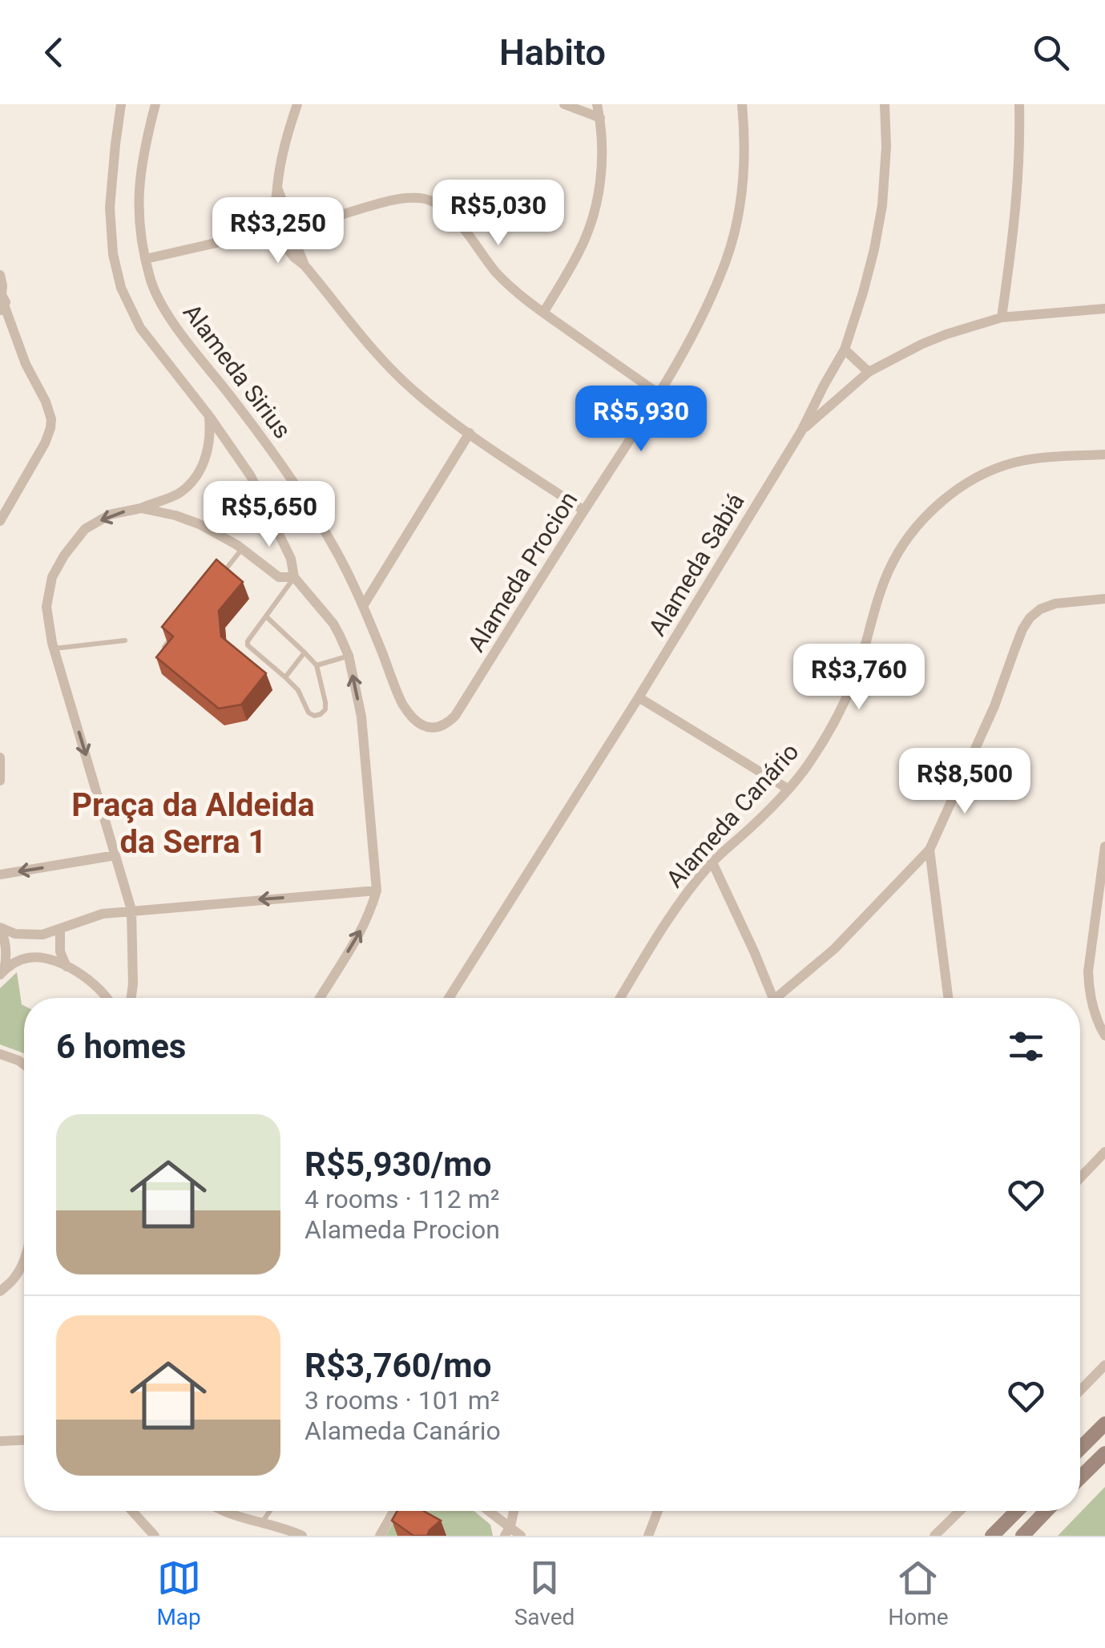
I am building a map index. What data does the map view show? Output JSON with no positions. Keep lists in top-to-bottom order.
{
  "streets": {
    "street": [
      "Alameda Sirius",
      "Alameda Sabiá",
      "Alameda Procion",
      "Alameda Canário"
    ]
  },
  "crossings": [
    ["Alameda Sirius", "Alameda Procion"]
  ],
  "districts": ["Praça da Aldeida da Serra 1"],
  "page": {
    "header": "Habito",
    "price": [
      "R$5,030",
      "R$3,250",
      "R$5,930",
      "R$5,650",
      "R$3,760",
      "R$8,500"
    ],
    "heading": "6 homes",
    "list": [
      {
        "name": "R$5,930/mo",
        "note": "4 rooms · 112 m² · Alameda Procion"
      },
      {
        "name": "R$3,760/mo",
        "note": "3 rooms · 101 m² · Alameda Canário"
      }
    ],
    "tabs": ["Map", "Saved", "Home"]
  }
}
